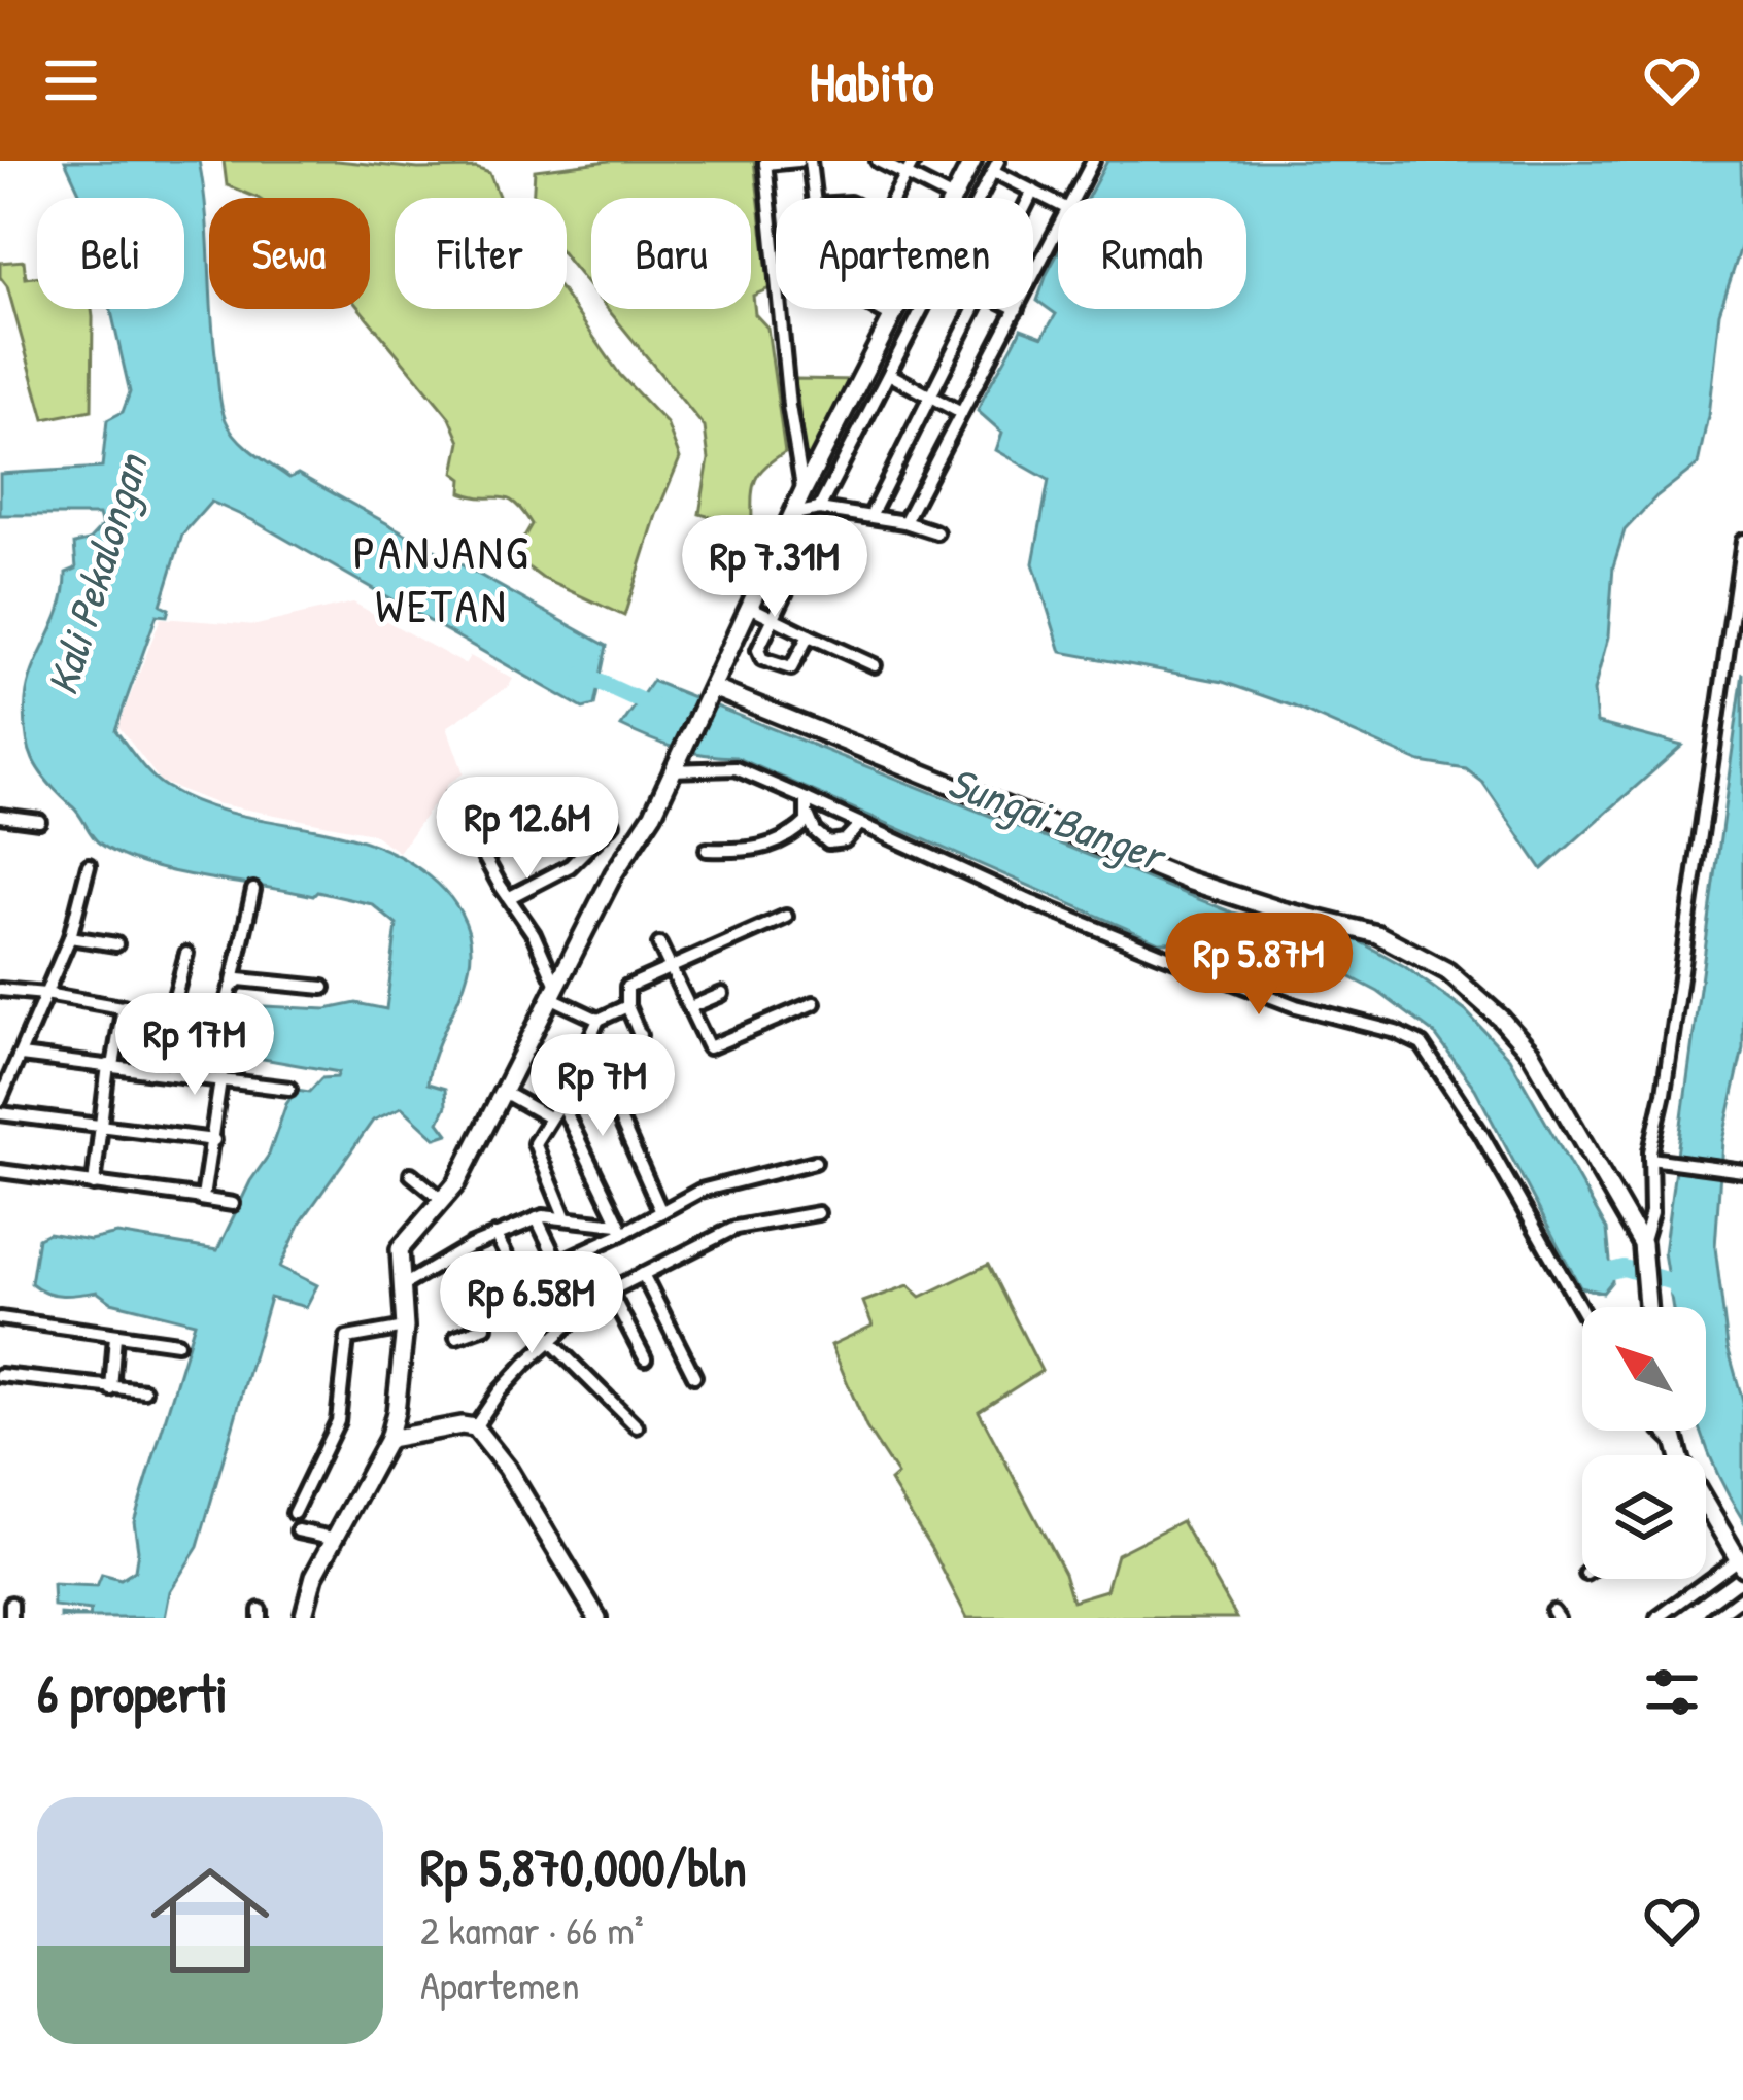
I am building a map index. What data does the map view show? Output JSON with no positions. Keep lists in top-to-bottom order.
{
  "districts": ["PANJANG WETAN"],
  "water": ["Kali Pekalongan", "Sungai Banger"],
  "north": "top left",
  "page": {
    "header": "Habito",
    "chip": [
      "Beli",
      "Sewa",
      "Filter",
      "Baru",
      "Apartemen",
      "Rumah"
    ],
    "price": [
      "Rp 7.31M",
      "Rp 12.6M",
      "Rp 5.87M",
      "Rp 17M",
      "Rp 7M",
      "Rp 6.58M"
    ],
    "heading": "6 properti",
    "list": [
      {
        "name": "Rp 5,870,000/bln",
        "note": "2 kamar · 66 m² · Apartemen"
      }
    ]
  }
}
